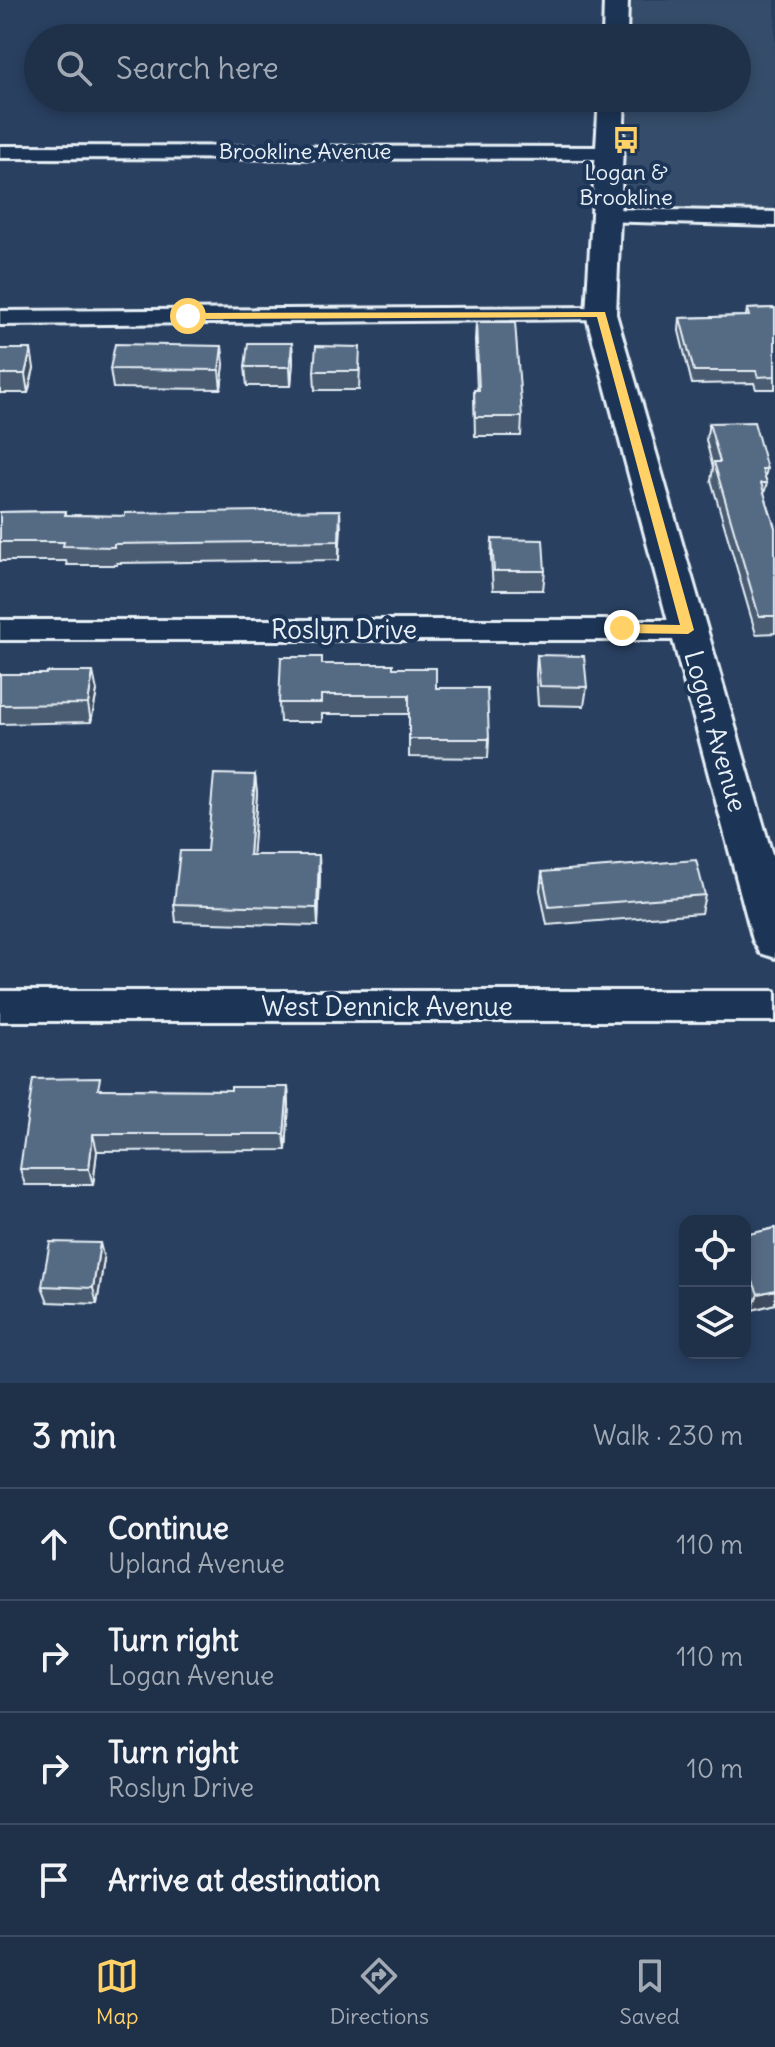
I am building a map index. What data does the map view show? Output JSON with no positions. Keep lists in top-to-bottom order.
{
  "streets": {
    "street": [
      "Brookline Avenue",
      "Roslyn Drive",
      "Logan Avenue",
      "West Dennick Avenue"
    ]
  },
  "crossings": [
    ["Brookline Avenue", "Logan Avenue"],
    ["Roslyn Drive", "Logan Avenue"]
  ],
  "places": {
    "bus stop": ["Logan & Brookline"]
  },
  "page": {
    "search": "Search here",
    "heading": ["3 min", "Walk · 230 m"],
    "list": [
      ["Continue", "Upland Avenue", "110 m"],
      ["Turn right", "Logan Avenue", "110 m"],
      ["Turn right", "Roslyn Drive", "10 m"],
      "Arrive at destination"
    ],
    "nav": ["Map", "Directions", "Saved"]
  }
}
